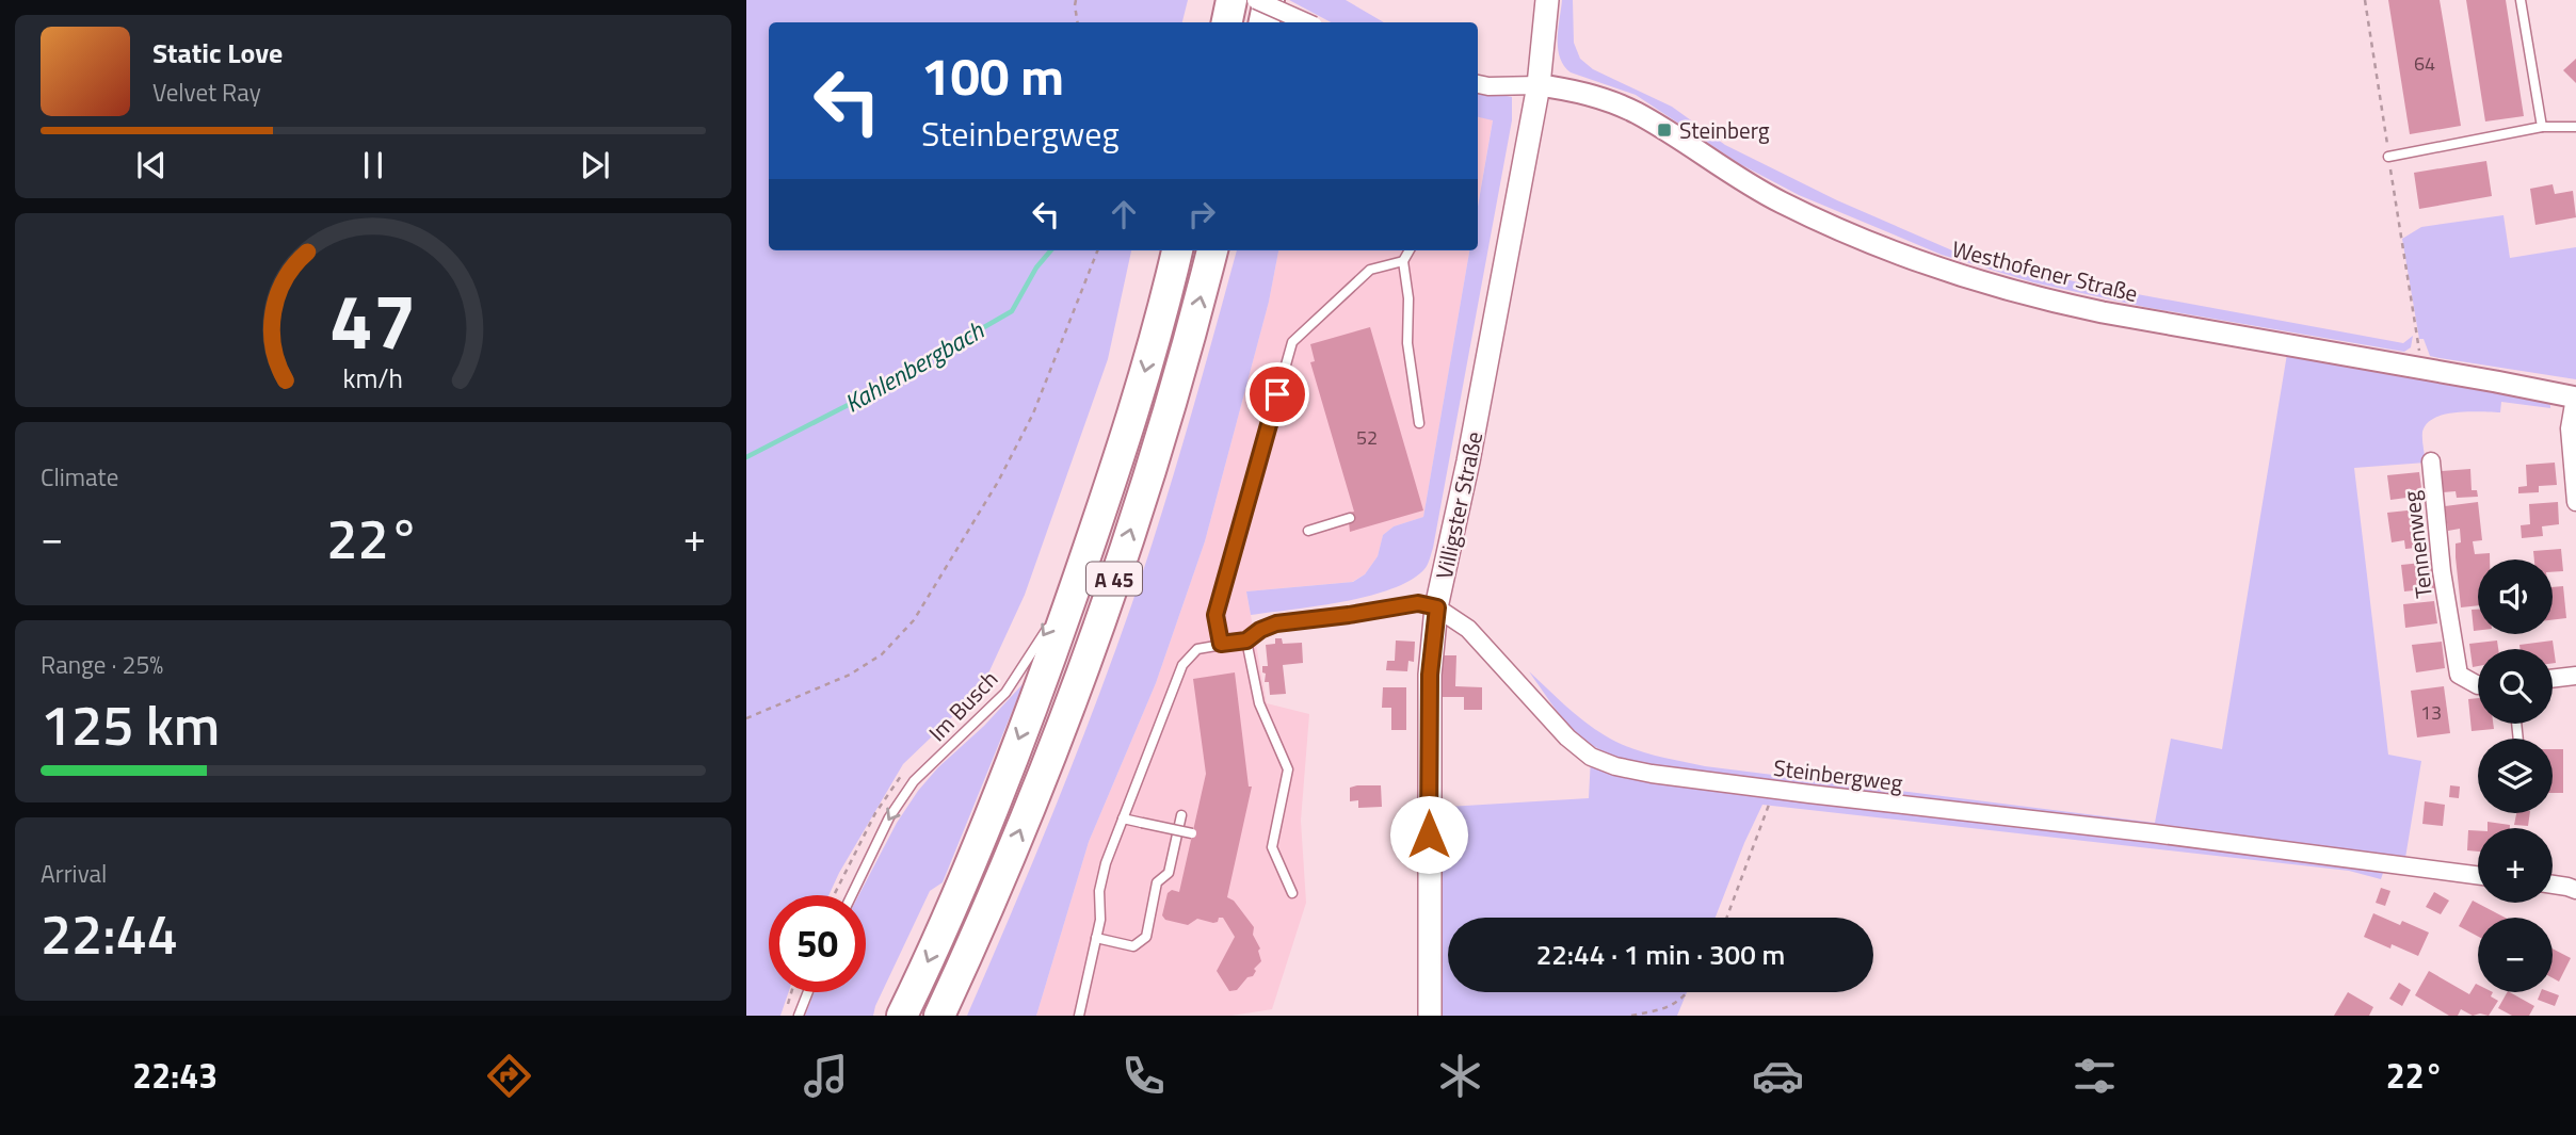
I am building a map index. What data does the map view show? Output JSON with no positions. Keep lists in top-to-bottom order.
{
  "streets": {
    "highway": ["A 45"],
    "main road": ["Villigster Straße"],
    "street": ["Westhofener Straße", "Tennenweg", "Steinbergweg"],
    "lane": ["Im Busch"]
  },
  "crossings": [
    ["Westhofener Straße", "Villigster Straße"],
    ["Villigster Straße", "Steinbergweg"]
  ],
  "one_way": ["Im Busch"],
  "water": ["Kahlenbergbach"],
  "places": {
    "transit": ["Steinberg"]
  },
  "house_numbers": ["64", "52", "13"],
  "page": {
    "turn": ["100 m", "Steinbergweg"],
    "song": ["Static Love", "Velvet Ray"],
    "tile": [
      "Climate",
      ["Range · 25%", "125 km"],
      ["Arrival", "22:44"]
    ],
    "heat": ["−", "22°", "+"],
    "map_buttons": ["+", "−"],
    "limit": "50",
    "trip": "22:44 · 1 min · 300 m",
    "tabs": ["22:43", "22°"],
    "gauge": ["47", "km/h"]
  }
}
